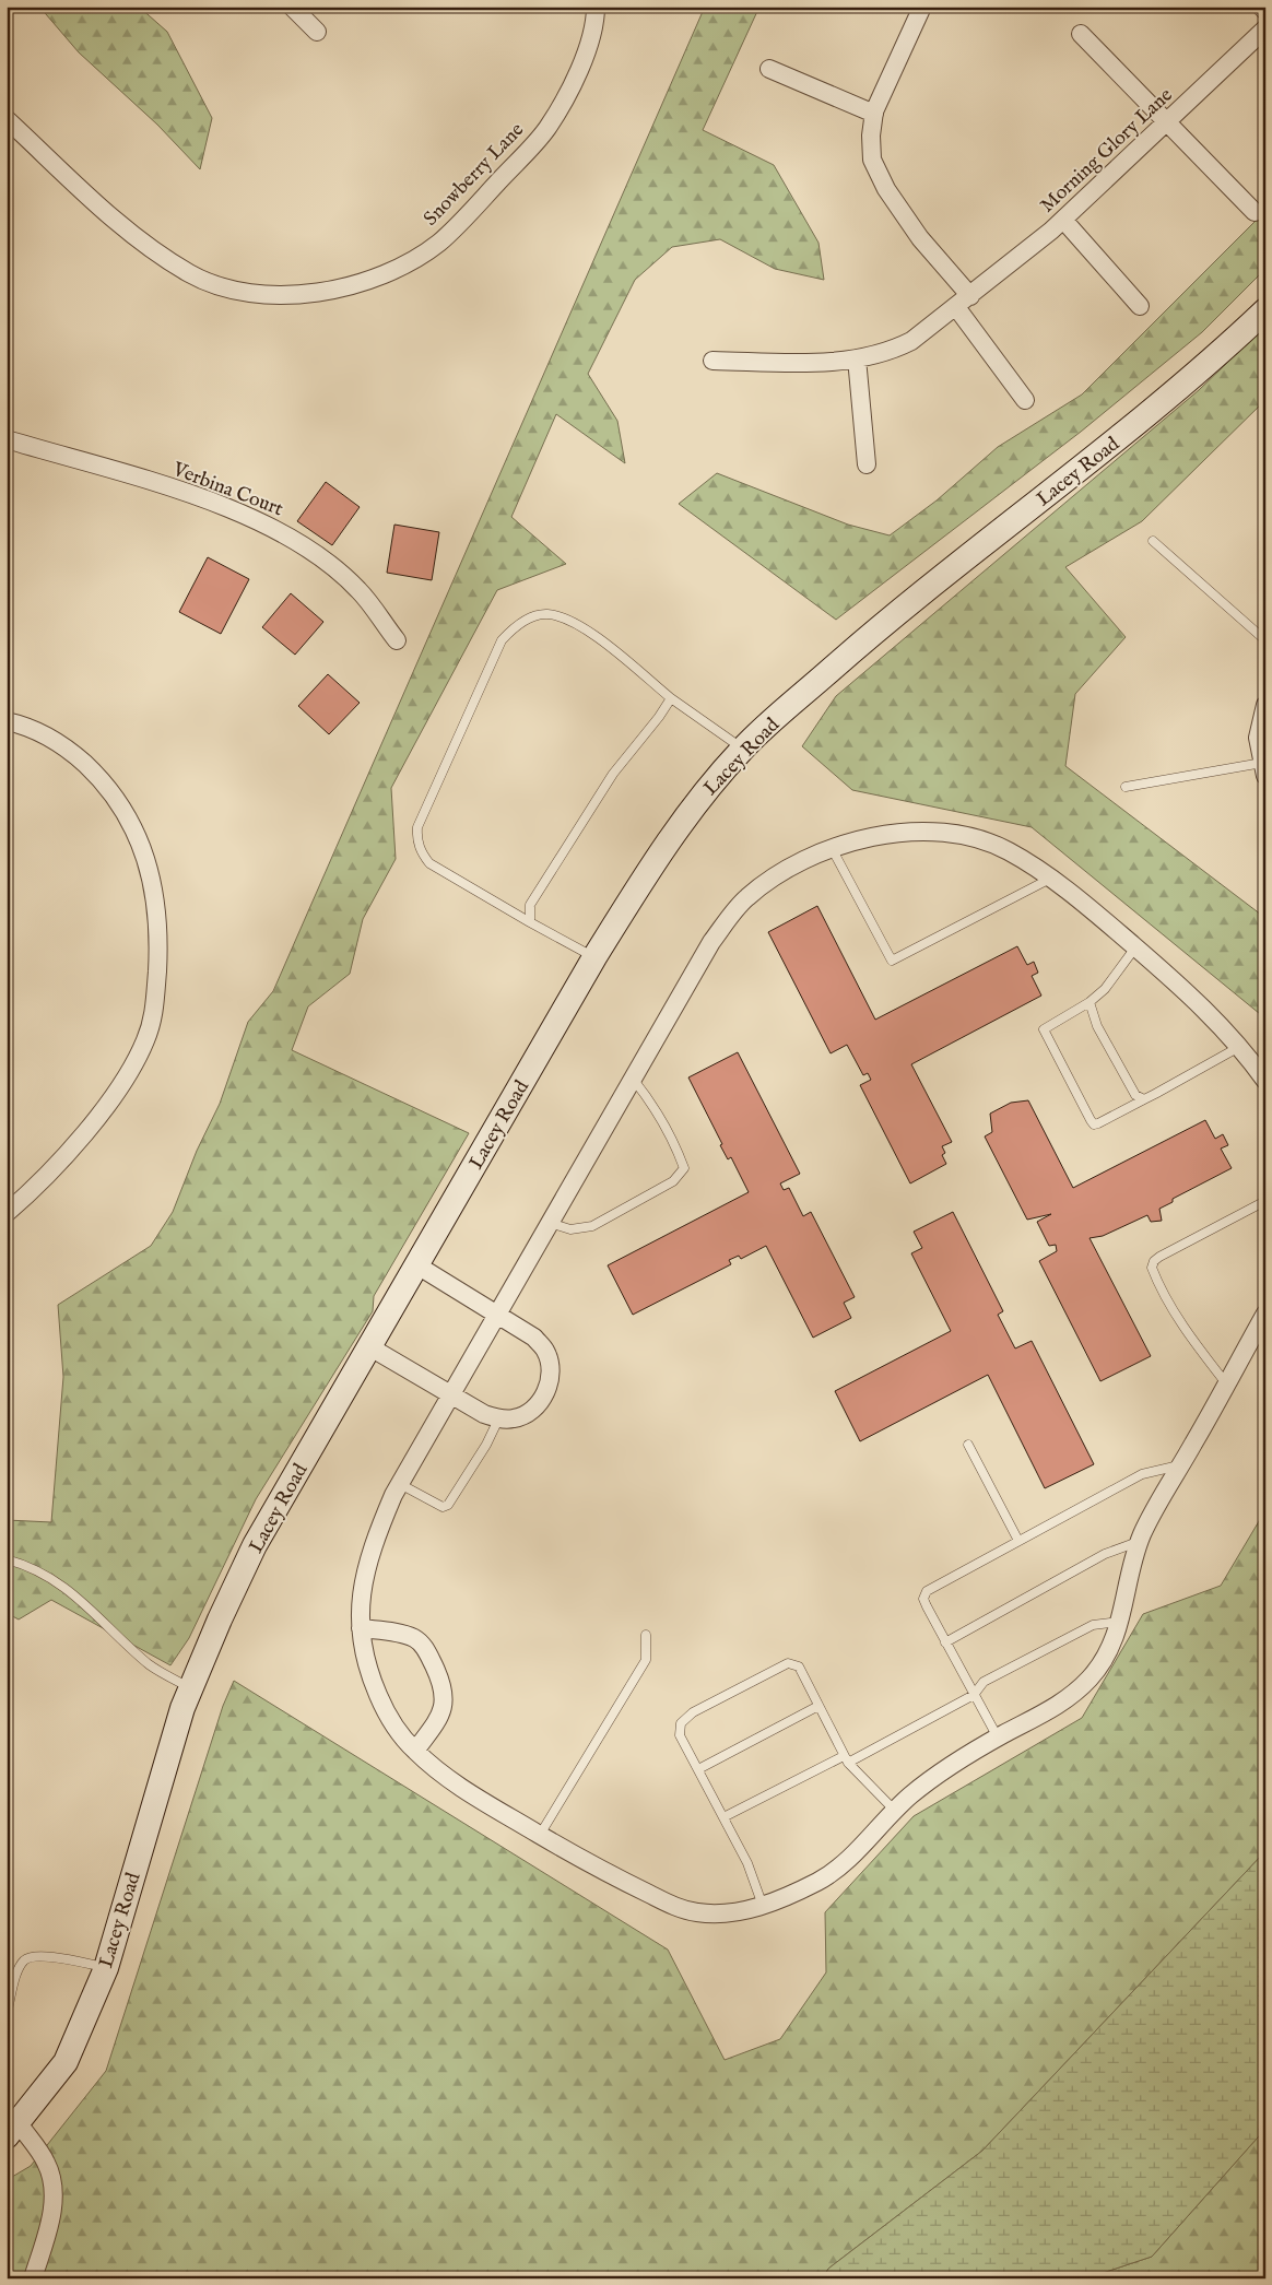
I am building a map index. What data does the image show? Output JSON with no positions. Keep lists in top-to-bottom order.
{
  "streets": {
    "main road": ["Lacey Road"],
    "street": ["Morning Glory Lane", "Snowberry Lane", "Verbina Court"]
  }
}
